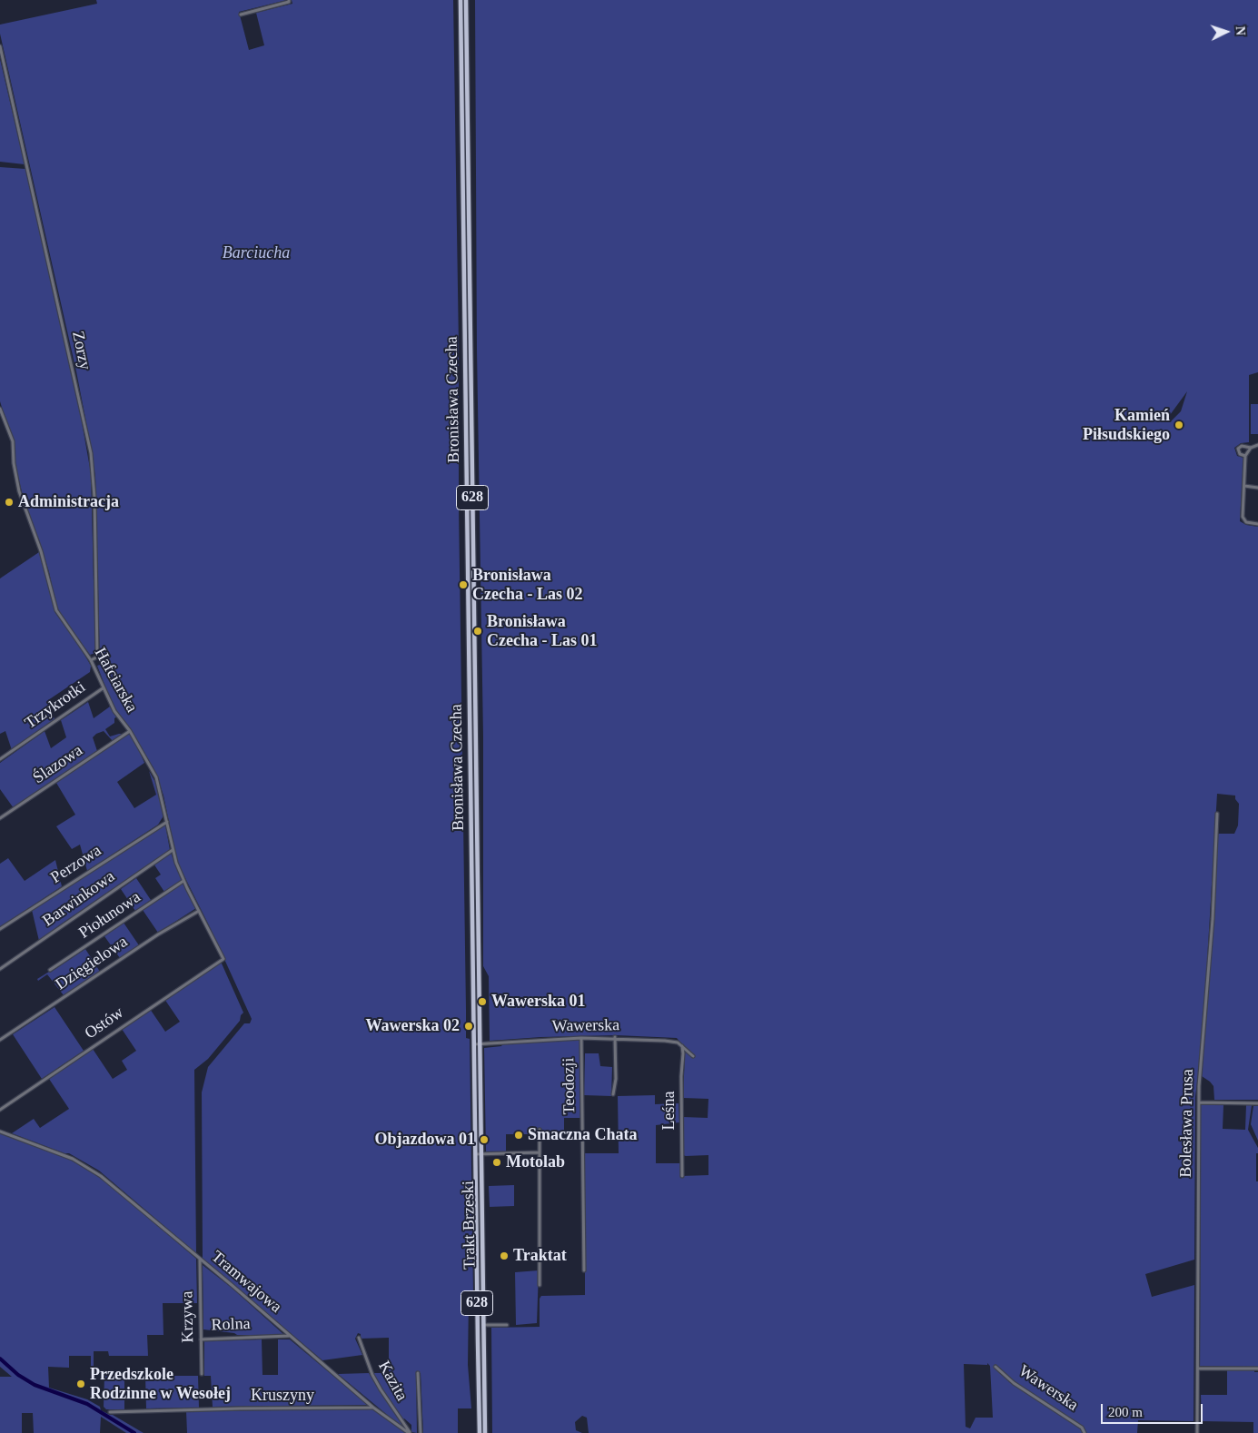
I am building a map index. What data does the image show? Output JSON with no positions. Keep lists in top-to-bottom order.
{
  "streets": {
    "main road": ["Bronisława Czecha", "628", "Trakt Brzeski"],
    "street": [
      "Zorzy",
      "Hafciarska",
      "Trzykrotki",
      "Ślazowa",
      "Perzowa",
      "Barwinkowa",
      "Piołunowa",
      "Dzięgielowa",
      "Ostów",
      "Wawerska",
      "Teodozji",
      "Leśna",
      "Bolesława Prusa",
      "Tramwajowa",
      "Krzywa",
      "Rolna",
      "Kazita",
      "Kruszyny"
    ]
  },
  "crossings": [
    ["Zorzy", "Hafciarska"],
    ["Bronisława Czecha", "Wawerska"],
    ["Bronisława Czecha", "Trakt Brzeski"],
    ["Hafciarska", "Trzykrotki"],
    ["Hafciarska", "Ślazowa"],
    ["Hafciarska", "Perzowa"],
    ["Hafciarska", "Barwinkowa"],
    ["Hafciarska", "Piołunowa"],
    ["Hafciarska", "Dzięgielowa"],
    ["Hafciarska", "Ostów"],
    ["Wawerska", "Teodozji"],
    ["Wawerska", "Leśna"],
    ["Wawerska", "Trakt Brzeski"],
    ["Tramwajowa", "Krzywa"],
    ["Tramwajowa", "Rolna"],
    ["Tramwajowa", "Kazita"],
    ["Tramwajowa", "Kruszyny"],
    ["Krzywa", "Rolna"]
  ],
  "parks": ["Barciucha"],
  "places": [
    "Kamień Piłsudskiego",
    "Administracja",
    "Bronisława Czecha - Las 02",
    "Bronisława Czecha - Las 01",
    "Wawerska 01",
    "Wawerska 02",
    "Smaczna Chata",
    "Objazdowa 01",
    "Motolab",
    "Traktat",
    "Przedszkole Rodzinne w Wesołej"
  ],
  "scale_bar": "200 m",
  "north": "right"
}
